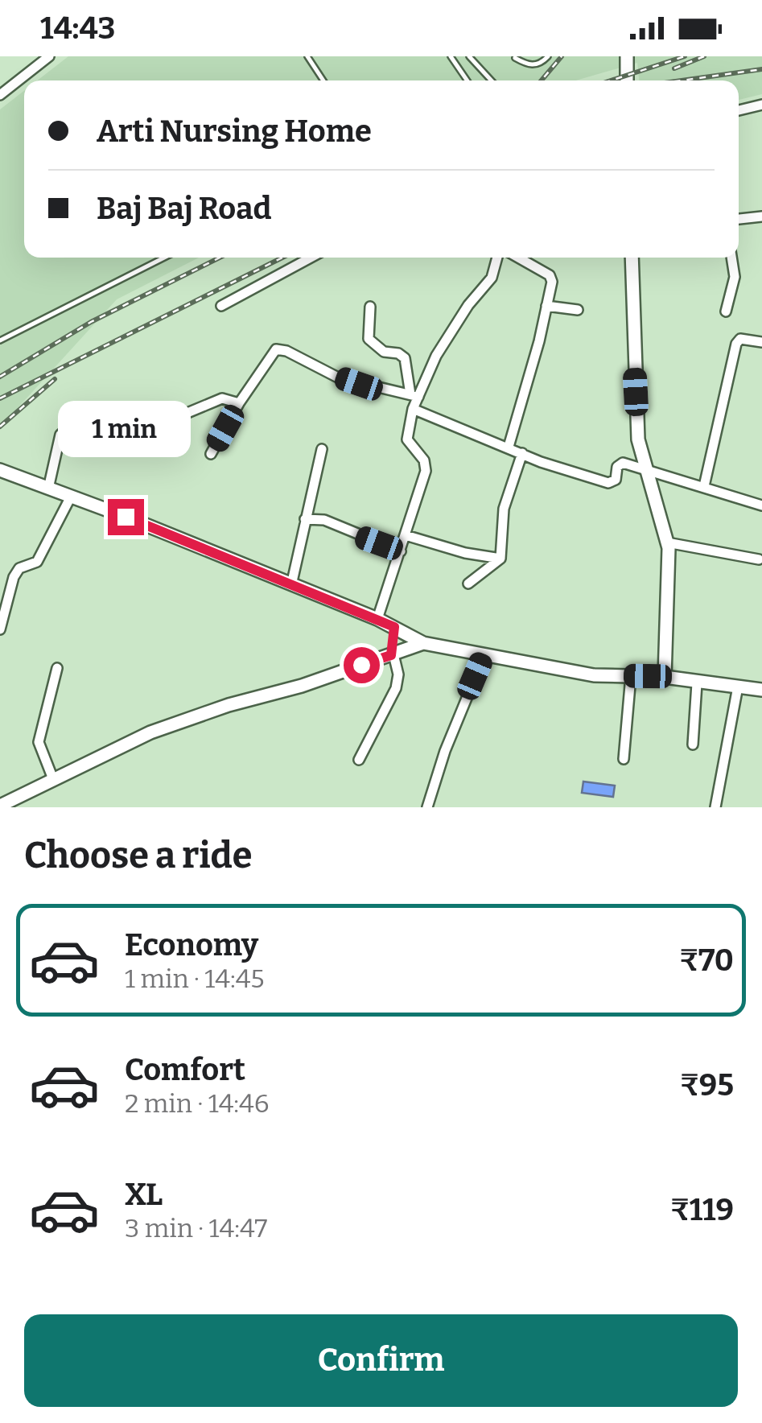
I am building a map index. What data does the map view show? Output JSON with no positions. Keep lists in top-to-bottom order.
{
  "page": {
    "status": "14:43",
    "banner": ["Arti Nursing Home", "Baj Baj Road"],
    "bubble": "1 min",
    "heading": "Choose a ride",
    "list": [
      {
        "name": "Economy",
        "note": "1 min · 14:45",
        "value": "₹70"
      },
      {
        "name": "Comfort",
        "note": "2 min · 14:46",
        "value": "₹95"
      },
      {
        "name": "XL",
        "note": "3 min · 14:47",
        "value": "₹119"
      }
    ],
    "buttons": "Confirm"
  }
}
